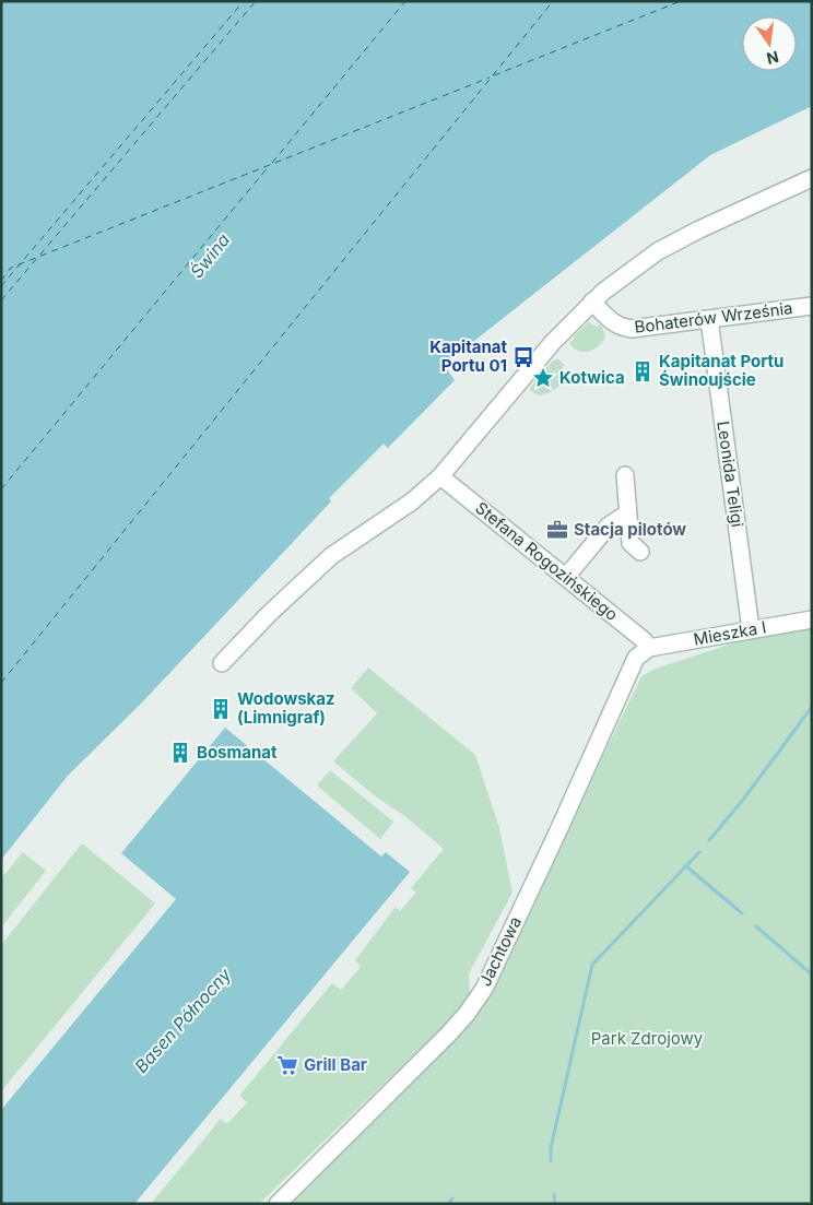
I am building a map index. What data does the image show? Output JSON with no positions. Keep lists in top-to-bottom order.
{
  "streets": {
    "street": [
      "Bohaterów Września",
      "Leonida Teligi",
      "Stefana Rogozińskiego",
      "Mieszka I",
      "Jachtowa"
    ]
  },
  "crossings": [
    ["Bohaterów Września", "Leonida Teligi"],
    ["Leonida Teligi", "Mieszka I"],
    ["Stefana Rogozińskiego", "Mieszka I"],
    ["Stefana Rogozińskiego", "Jachtowa"],
    ["Mieszka I", "Jachtowa"]
  ],
  "water": ["Świna", "Basen Północny"],
  "parks": ["Park Zdrojowy"],
  "places": {
    "bus stop": ["Kapitanat Portu 01"],
    "building": ["Kapitanat Portu Świnoujście", "Wodowskaz (Limnigraf)", "Bosmanat"],
    "place": ["Kotwica"],
    "office": ["Stacja pilotów"],
    "supermarket": ["Grill Bar"]
  },
  "north": "bottom"
}
